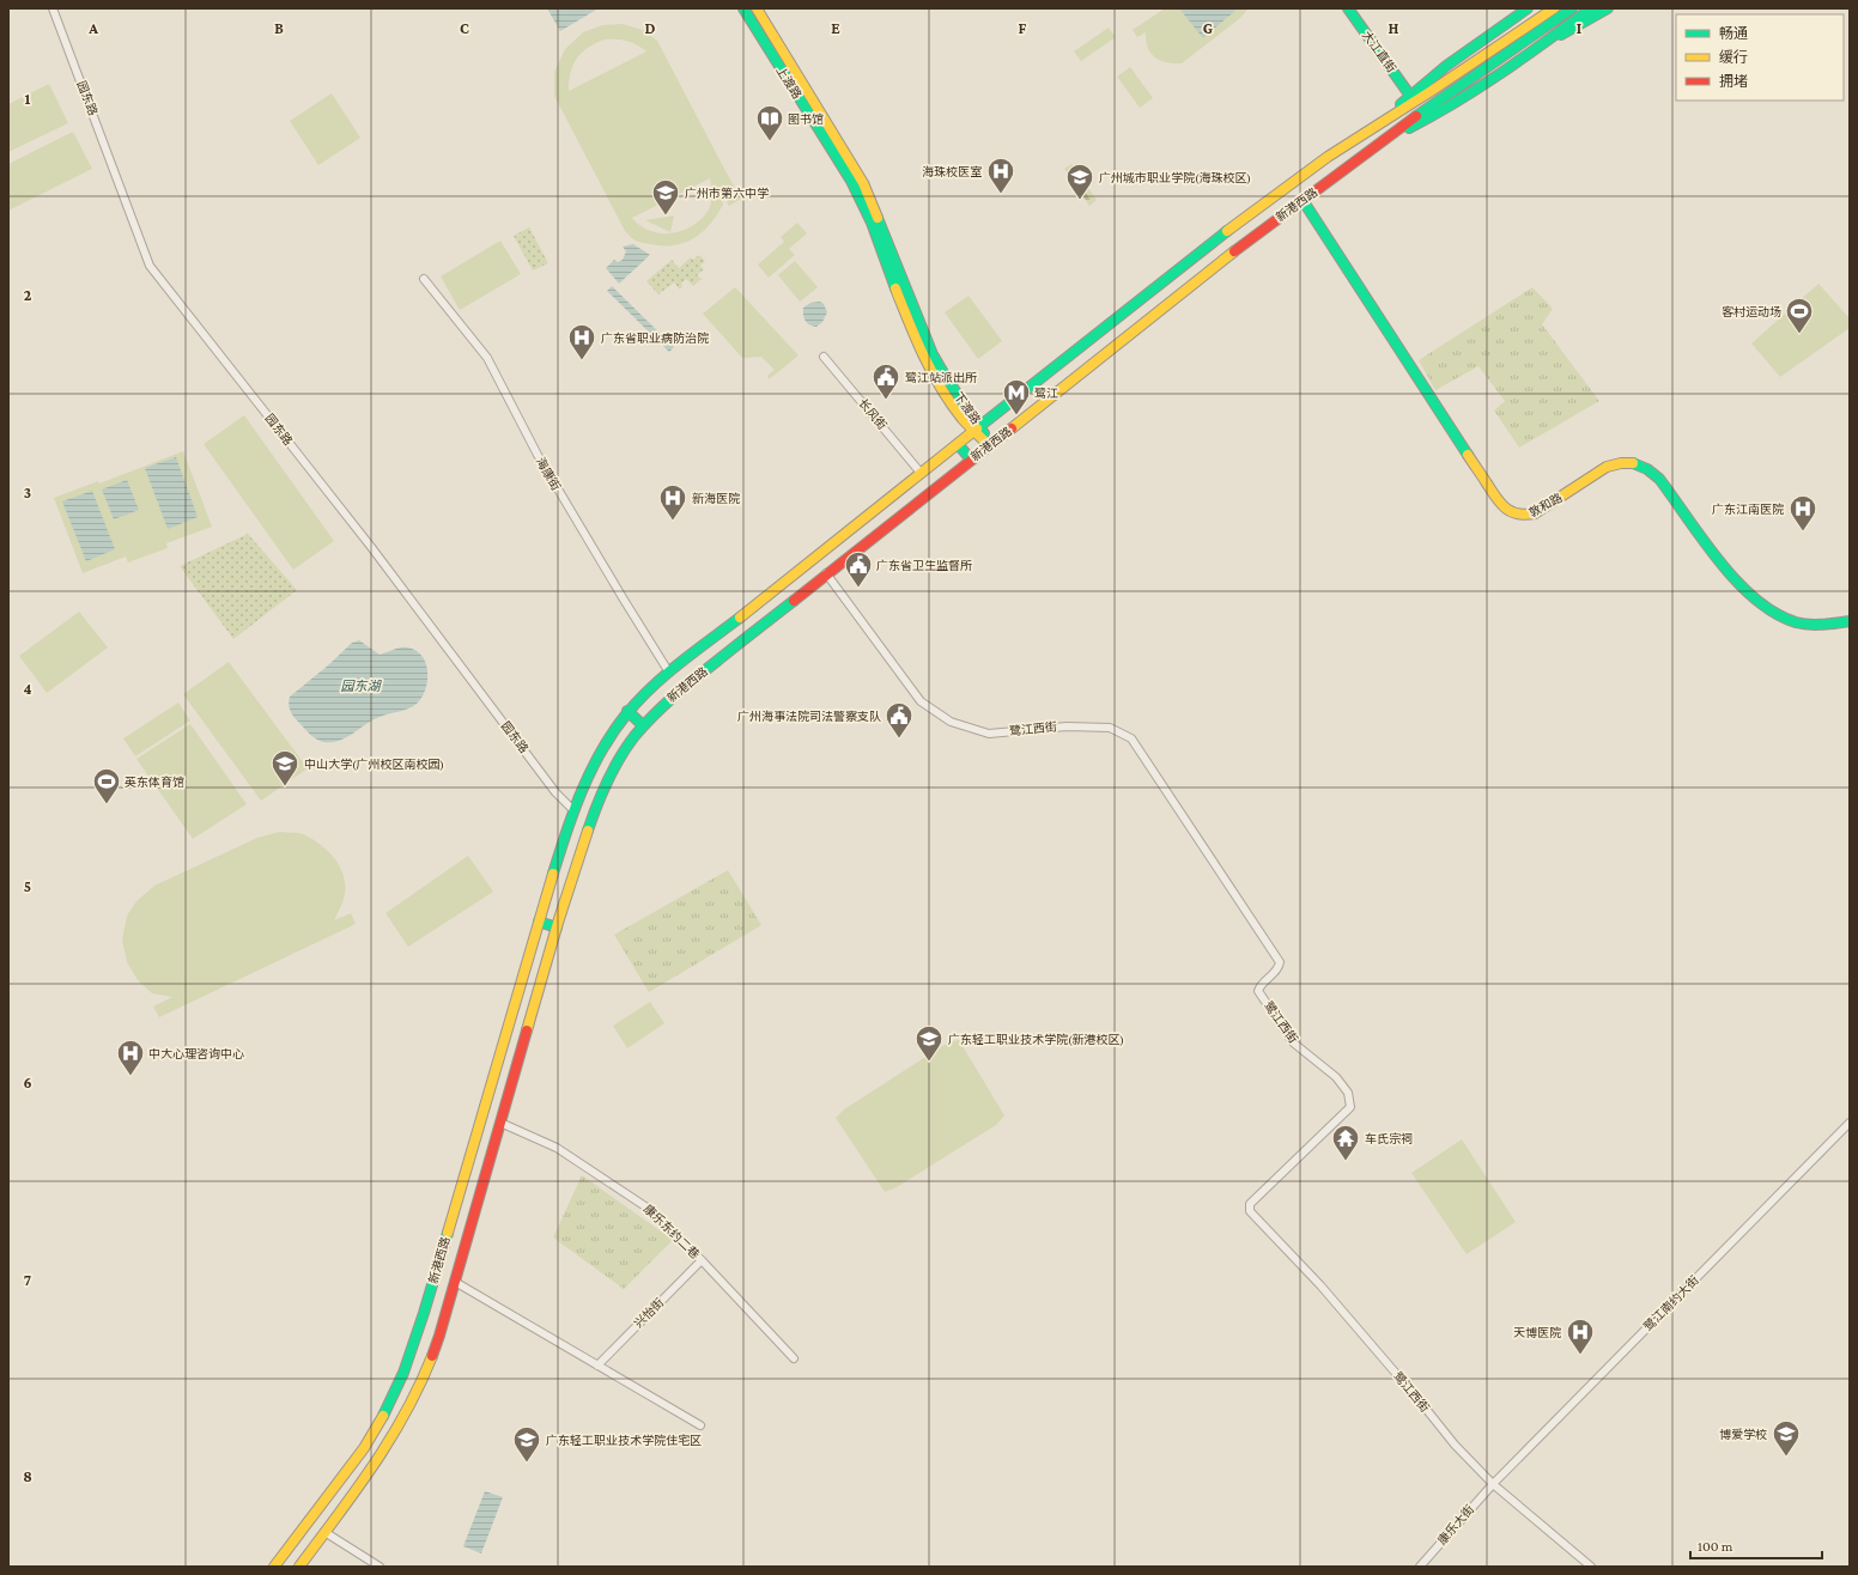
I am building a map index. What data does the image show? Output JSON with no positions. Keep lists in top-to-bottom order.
{
  "streets": {
    "main road": [
      "大江直街",
      "上渡路",
      "新港西路",
      "下渡路",
      "敦和路"
    ],
    "street": [
      "园东路",
      "长风街",
      "海康街",
      "鹭江西街",
      "康乐东约二巷",
      "鹭江南约大街",
      "兴怡街",
      "康乐大街"
    ]
  },
  "crossings": [
    ["上渡路", "下渡路"],
    ["园东路", "新港西路"],
    ["新港西路", "下渡路"],
    ["新港西路", "长风街"],
    ["新港西路", "海康街"],
    ["新港西路", "敦和路"],
    ["新港西路", "鹭江西街"],
    ["新港西路", "康乐东约二巷"],
    ["鹭江西街", "鹭江南约大街"],
    ["鹭江西街", "康乐大街"],
    ["康乐东约二巷", "兴怡街"],
    ["鹭江南约大街", "康乐大街"]
  ],
  "water": ["园东湖"],
  "places": {
    "library": ["图书馆"],
    "hospital": [
      "海珠校医室",
      "广东省职业病防治院",
      "新海医院",
      "广东江南医院",
      "中大心理咨询中心",
      "天博医院"
    ],
    "school or university": [
      "广州城市职业学院(海珠校区)",
      "广州市第六中学",
      "中山大学(广州校区南校园)",
      "广东轻工职业技术学院(新港校区)",
      "博爱学校",
      "广东轻工职业技术学院住宅区"
    ],
    "sports": ["客村运动场", "英东体育馆"],
    "public building": ["鹭江站派出所", "广东省卫生监督所", "广州海事法院司法警察支队"],
    "metro station": ["鹭江"],
    "temple": ["车氏宗祠"]
  },
  "legend": ["畅通", "缓行", "拥堵"],
  "scale_bar": "100 m",
  "grid": {
    "columns": [
      "A",
      "B",
      "C",
      "D",
      "E",
      "F",
      "G",
      "H",
      "I"
    ],
    "rows": [
      "1",
      "2",
      "3",
      "4",
      "5",
      "6",
      "7",
      "8"
    ]
  }
}
